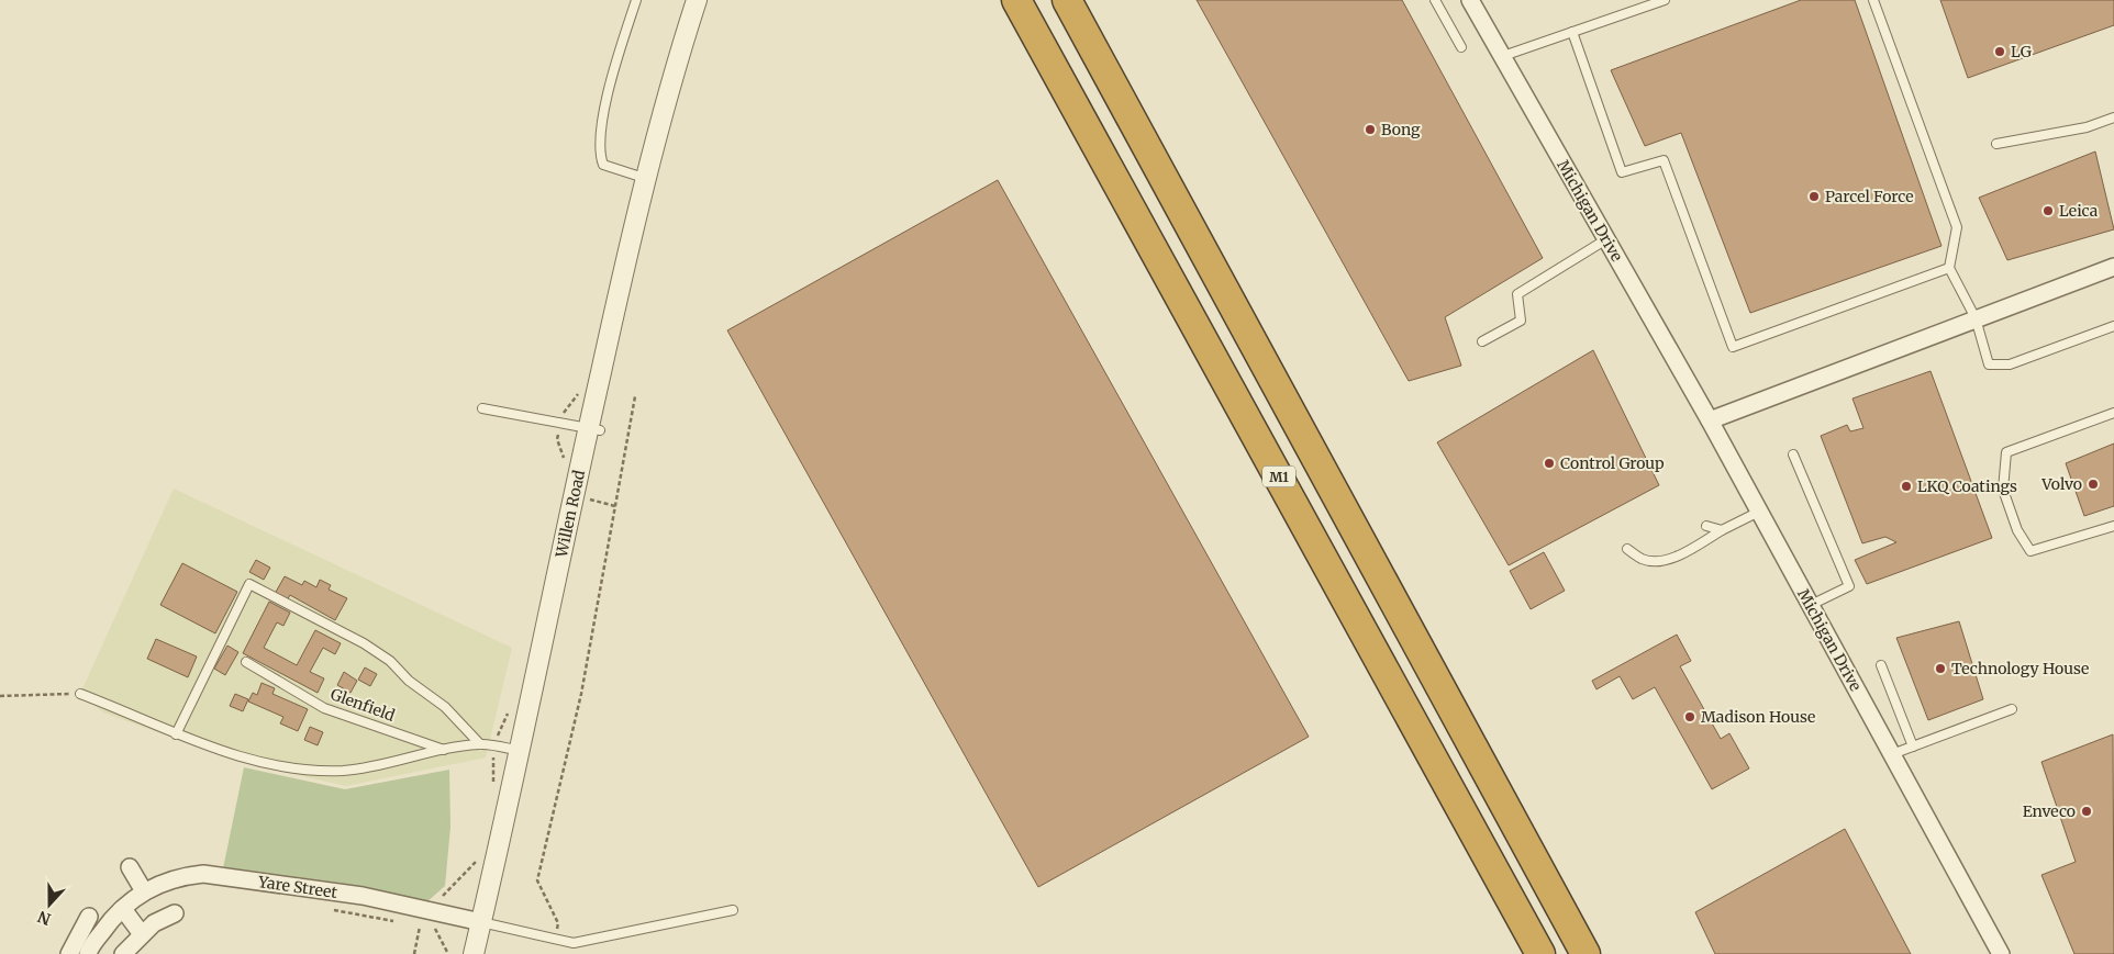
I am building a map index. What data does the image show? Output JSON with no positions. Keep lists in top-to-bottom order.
{
  "streets": {
    "highway": ["M1"],
    "street": ["Michigan Drive", "Willen Road", "Yare Street"],
    "lane": ["Glenfield"]
  },
  "crossings": [
    ["Willen Road", "Yare Street"]
  ],
  "places": [
    "LG",
    "Bong",
    "Parcel Force",
    "Leica",
    "Control Group",
    "Volvo",
    "LKQ Coatings",
    "Technology House",
    "Madison House",
    "Enveco"
  ],
  "north": "bottom"
}
